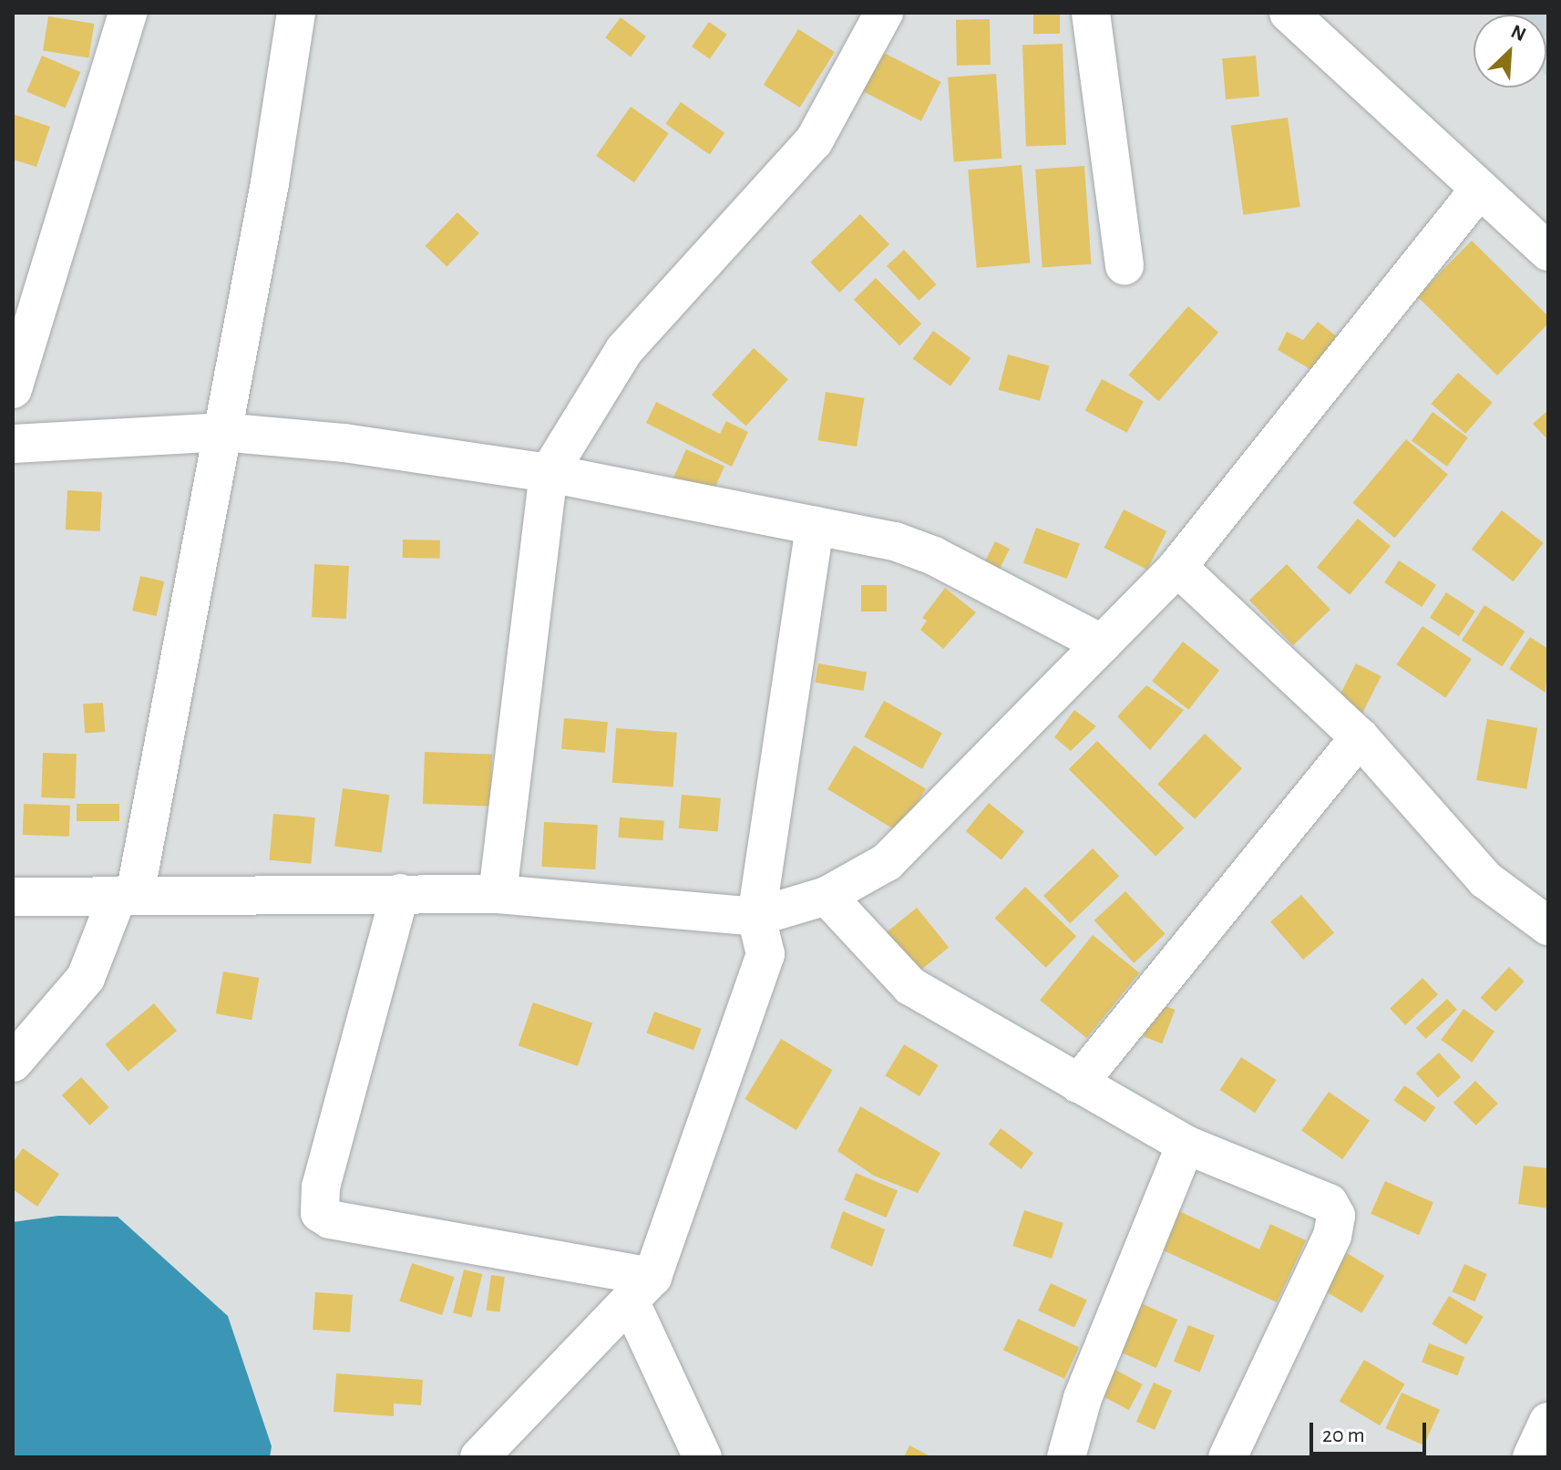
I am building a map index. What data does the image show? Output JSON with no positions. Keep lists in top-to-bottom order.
{
  "scale_bar": "20 m",
  "north": "top right"
}
